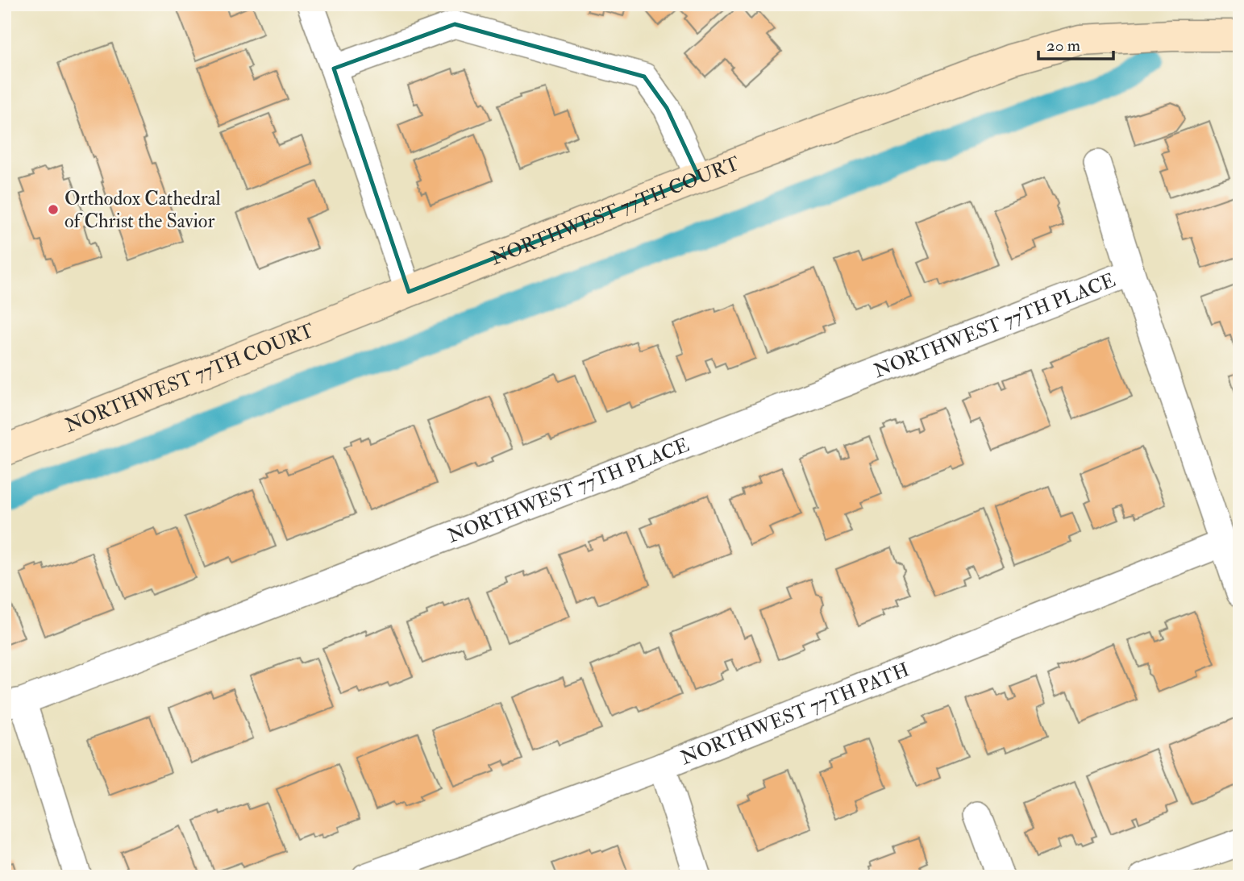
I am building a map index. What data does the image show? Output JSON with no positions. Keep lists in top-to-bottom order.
{
  "streets": {
    "street": ["NORTHWEST 77TH COURT", "NORTHWEST 77TH PLACE", "NORTHWEST 77TH PATH"]
  },
  "places": ["Orthodox Cathedral of Christ the Savior"],
  "scale_bar": "20 m"
}
